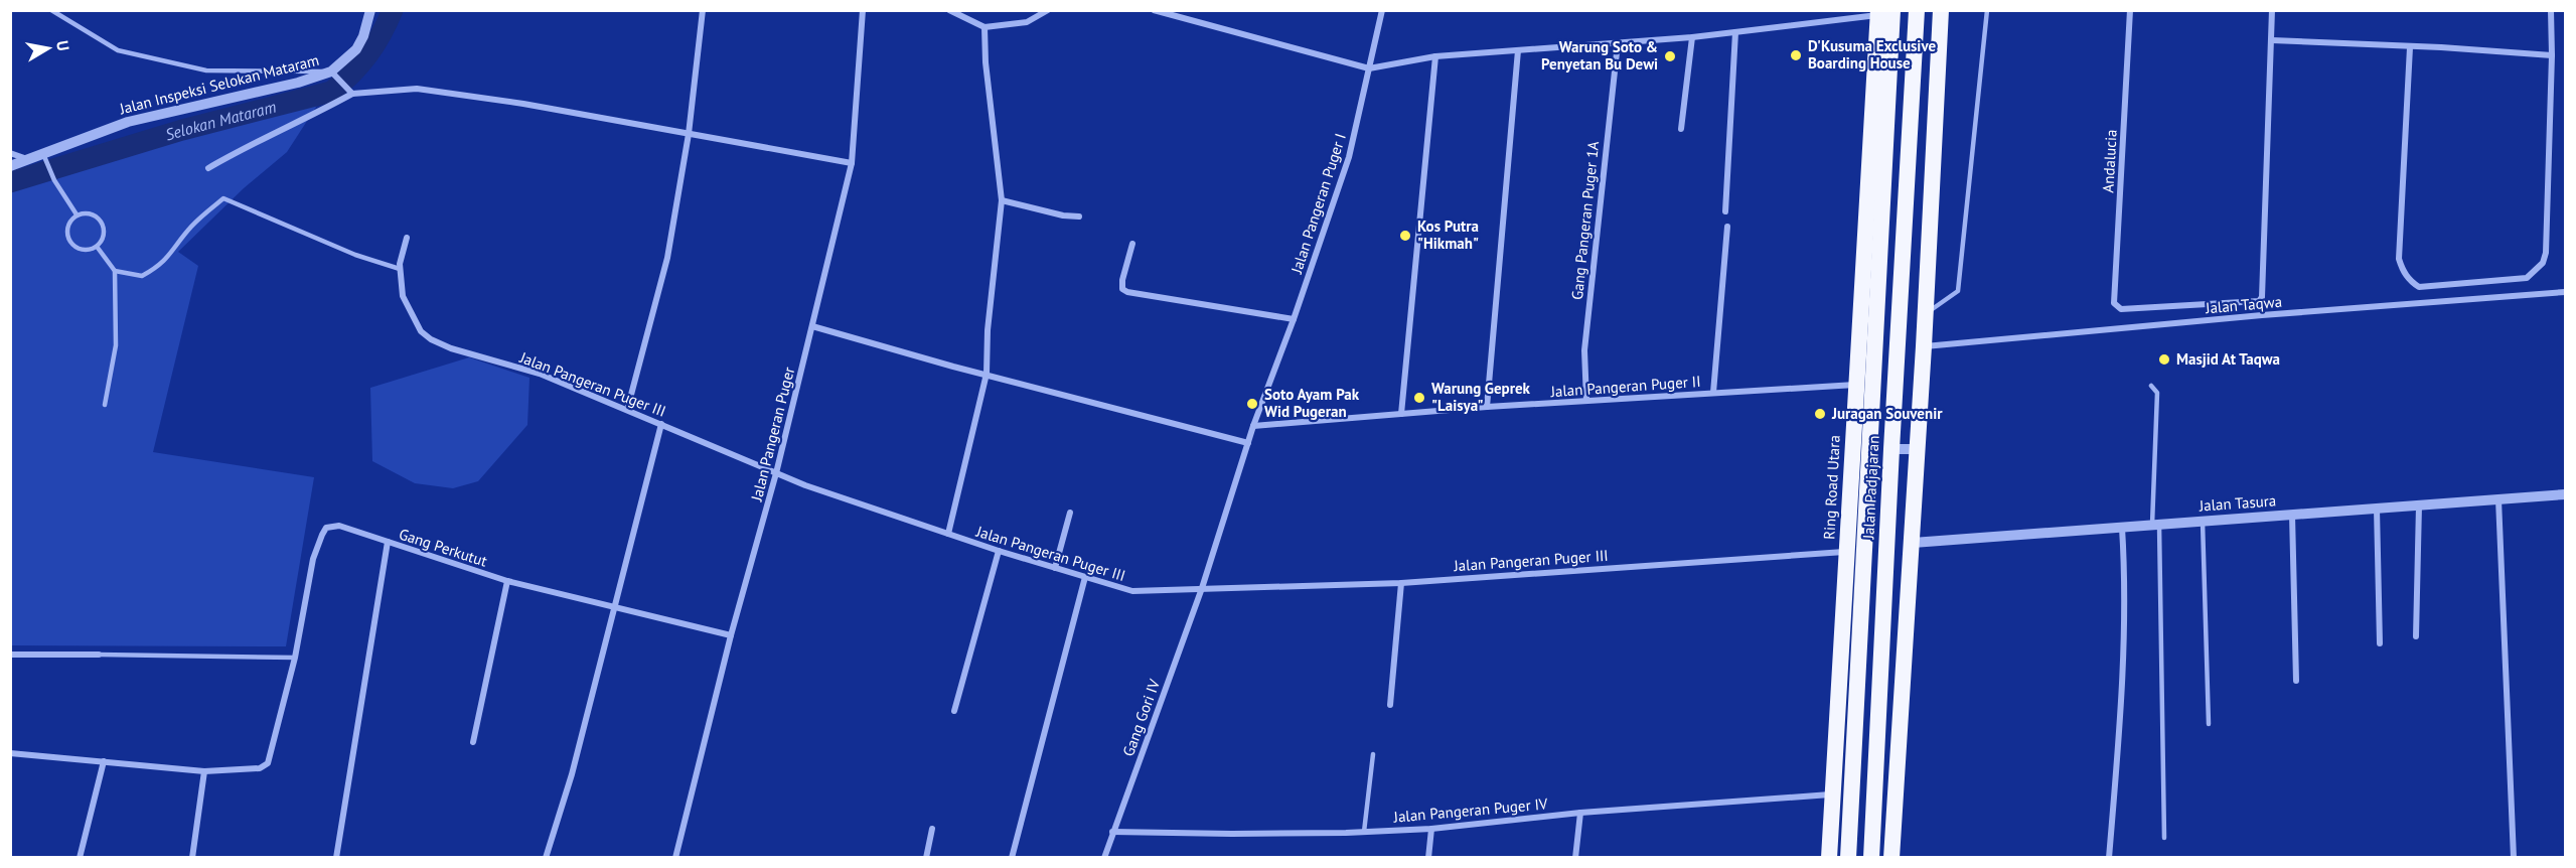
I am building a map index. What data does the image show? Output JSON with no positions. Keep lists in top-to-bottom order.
{
  "streets": {
    "highway": ["Ring Road Utara", "Jalan Padjajaran"],
    "street": [
      "Jalan Inspeksi Selokan Mataram",
      "Andalucia",
      "Jalan Pangeran Puger I",
      "Gang Pangeran Puger 1A",
      "Jalan Taqwa",
      "Jalan Pangeran Puger III",
      "Jalan Pangeran Puger II",
      "Jalan Pangeran Puger",
      "Jalan Tasura",
      "Gang Perkutut",
      "Gang Gori IV",
      "Jalan Pangeran Puger IV"
    ]
  },
  "crossings": [
    ["Jalan Pangeran Puger I", "Jalan Pangeran Puger III"],
    ["Jalan Pangeran Puger I", "Jalan Pangeran Puger II"],
    ["Jalan Pangeran Puger I", "Gang Gori IV"],
    ["Gang Pangeran Puger 1A", "Jalan Pangeran Puger II"],
    ["Jalan Pangeran Puger III", "Jalan Pangeran Puger"],
    ["Jalan Pangeran Puger III", "Ring Road Utara"],
    ["Jalan Pangeran Puger III", "Gang Gori IV"],
    ["Jalan Pangeran Puger II", "Ring Road Utara"],
    ["Jalan Pangeran Puger", "Gang Perkutut"],
    ["Ring Road Utara", "Jalan Padjajaran"],
    ["Ring Road Utara", "Jalan Pangeran Puger IV"],
    ["Gang Gori IV", "Jalan Pangeran Puger IV"]
  ],
  "water": ["Selokan Mataram"],
  "places": [
    "D'Kusuma Exclusive Boarding House",
    "Warung Soto & Penyetan Bu Dewi",
    "Kos Putra \"Hikmah\"",
    "Masjid At Taqwa",
    "Warung Geprek \"Laisya\"",
    "Soto Ayam Pak Wid Pugeran",
    "Juragan Souvenir"
  ],
  "north": "right"
}
